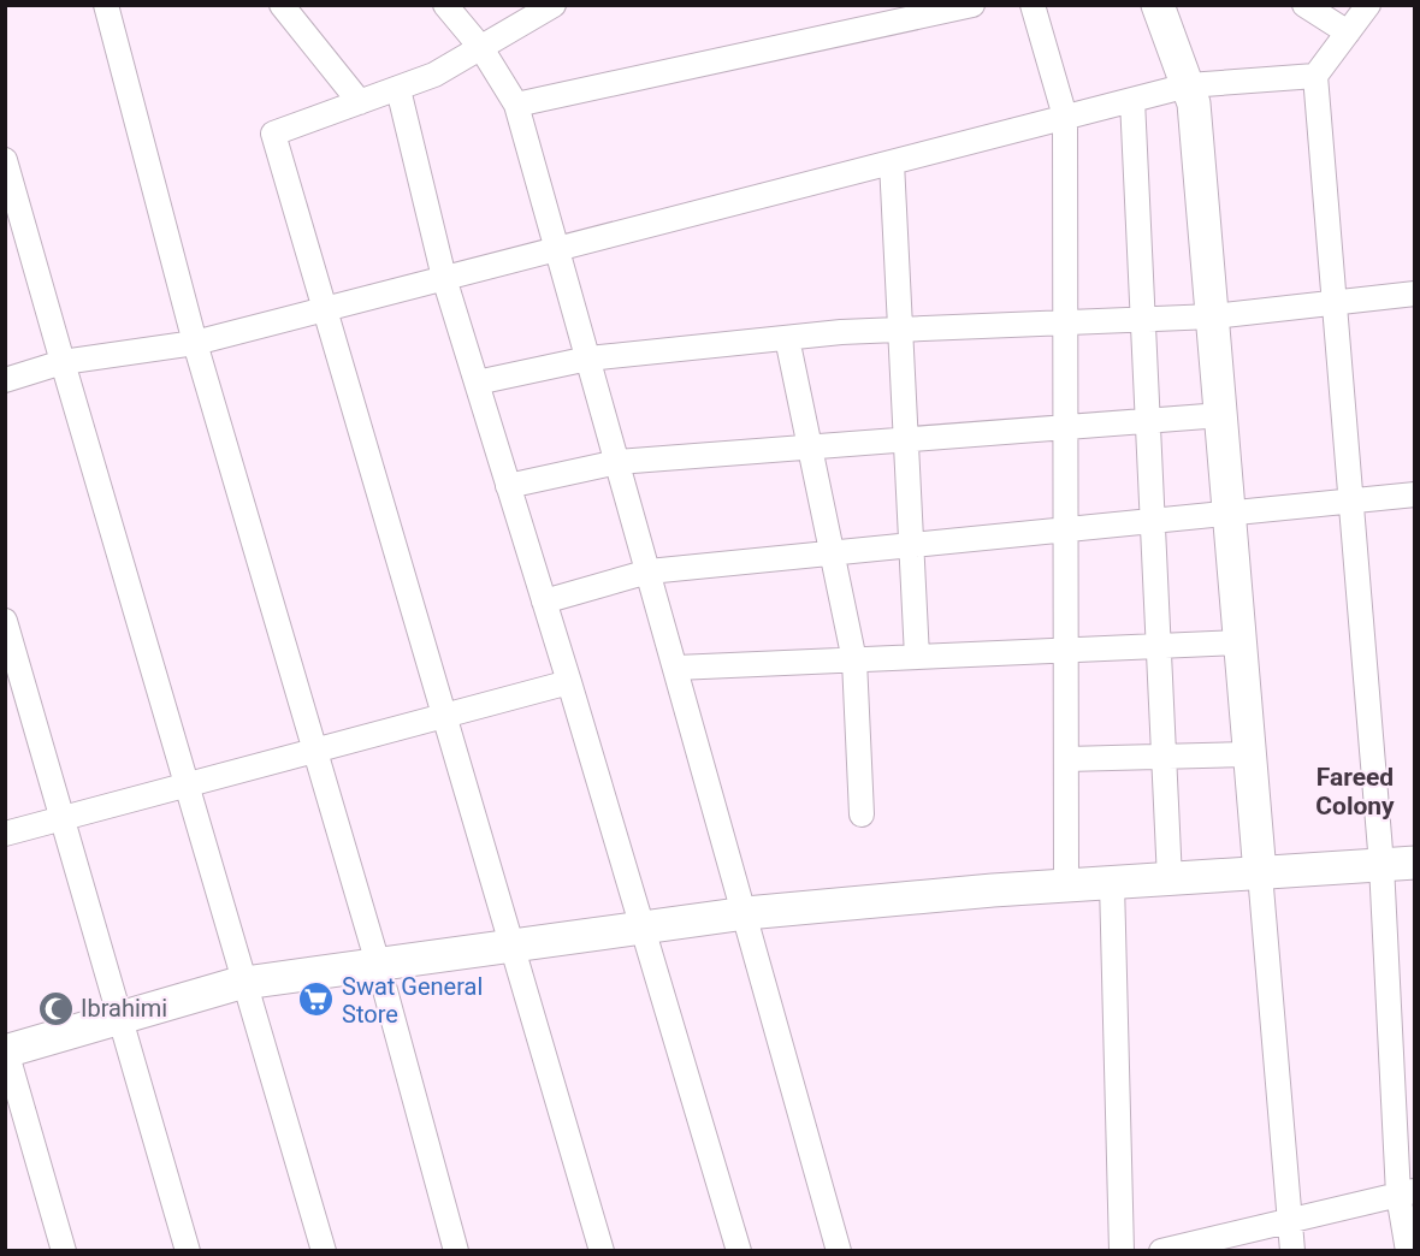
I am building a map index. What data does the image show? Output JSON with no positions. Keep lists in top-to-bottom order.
{
  "districts": ["Fareed Colony"],
  "places": {
    "supermarket": ["Swat General Store"],
    "mosque": ["Ibrahimi"]
  }
}
